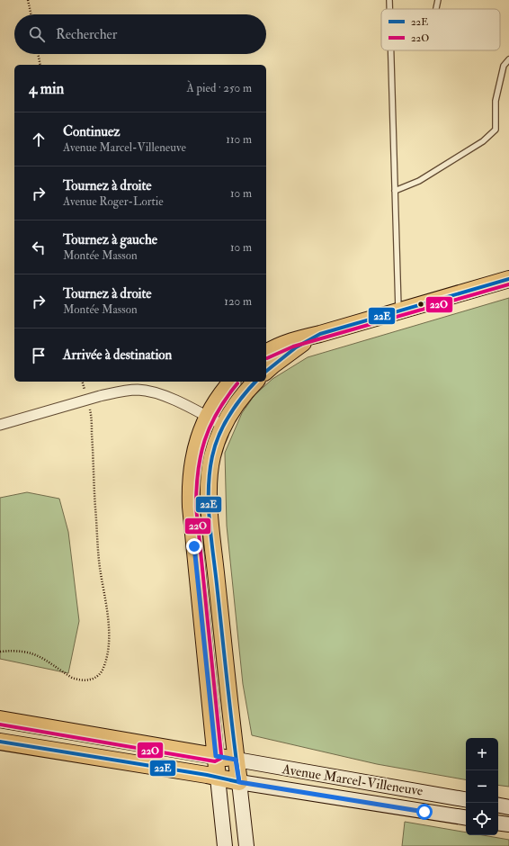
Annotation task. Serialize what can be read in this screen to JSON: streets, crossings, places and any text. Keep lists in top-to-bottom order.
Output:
{
  "streets": {
    "street": ["Avenue Marcel-Villeneuve"]
  },
  "lines": ["transit line 22E", "transit line 22O"],
  "legend": ["22E", "22O"],
  "page": {
    "search": "Rechercher",
    "heading": ["4 min", "À pied · 250 m"],
    "list": [
      ["Continuez", "Avenue Marcel-Villeneuve", "110 m"],
      ["Tournez à droite", "Avenue Roger-Lortie", "10 m"],
      ["Tournez à gauche", "Montée Masson", "10 m"],
      ["Tournez à droite", "Montée Masson", "120 m"],
      "Arrivée à destination"
    ],
    "map_buttons": ["+", "−"]
  }
}
